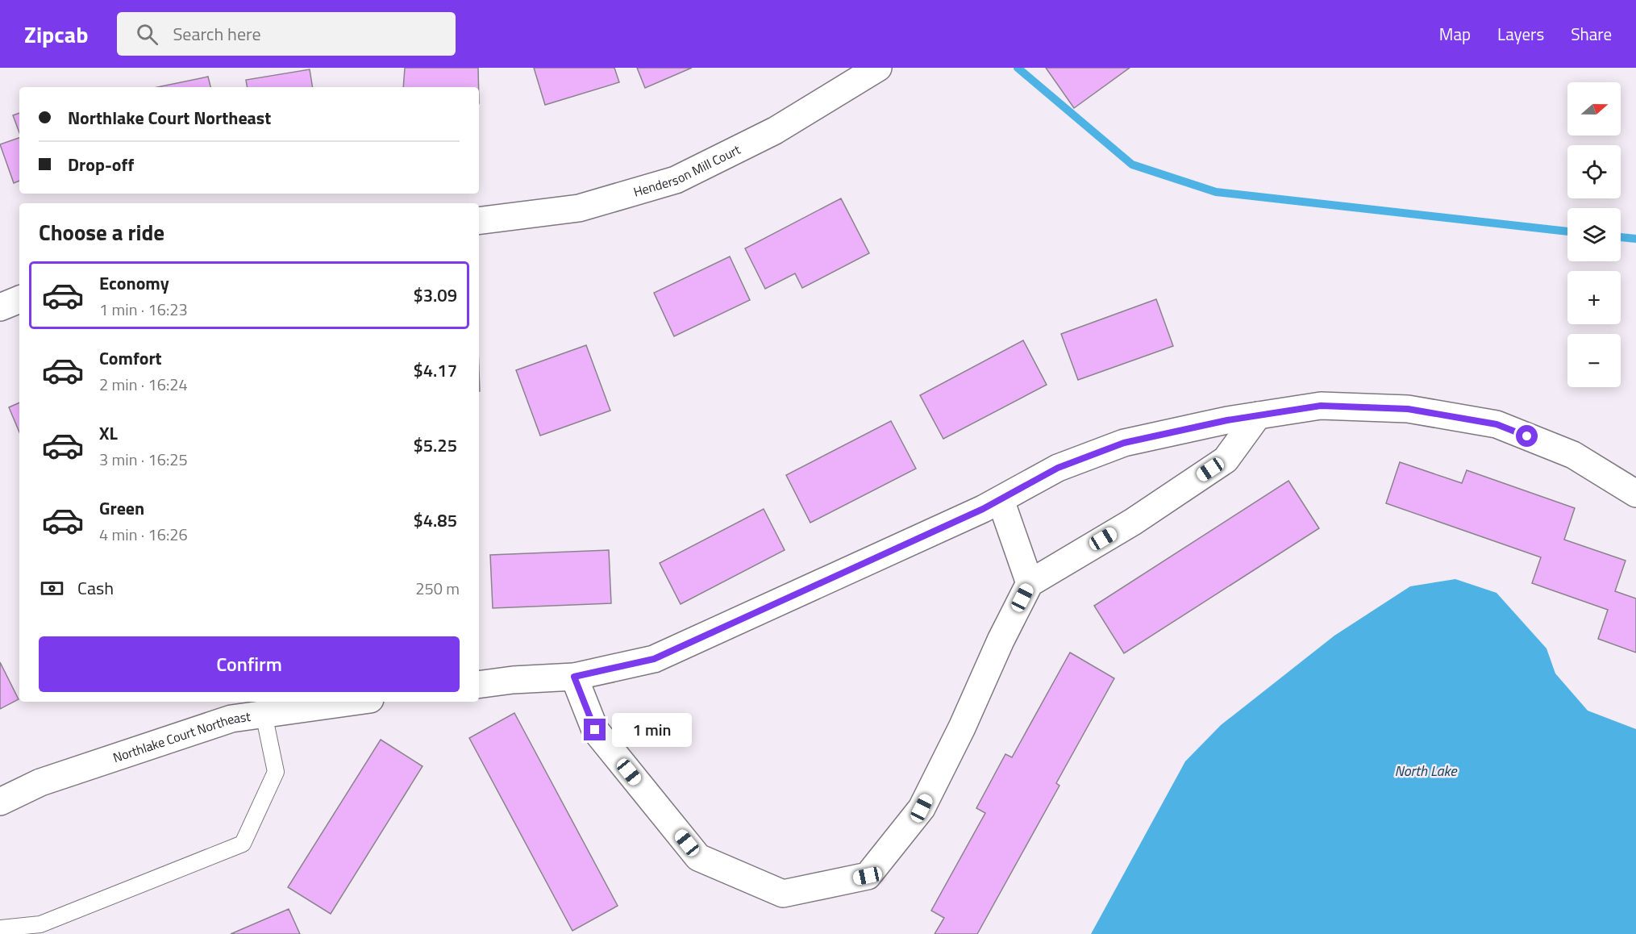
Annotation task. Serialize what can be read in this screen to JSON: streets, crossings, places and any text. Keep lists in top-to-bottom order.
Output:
{
  "streets": {
    "street": ["Henderson Mill Court", "Northlake Court Northeast"]
  },
  "water": ["North Lake"],
  "north": "right",
  "page": {
    "header": "Zipcab",
    "search": "Search here",
    "nav": ["Map", "Layers", "Share"],
    "map_buttons": ["+", "−"],
    "banner": ["Northlake Court Northeast", "Drop-off"],
    "heading": "Choose a ride",
    "list": [
      {
        "name": "Economy",
        "note": "1 min · 16:23",
        "value": "$3.09"
      },
      {
        "name": "Comfort",
        "note": "2 min · 16:24",
        "value": "$4.17"
      },
      {
        "name": "XL",
        "note": "3 min · 16:25",
        "value": "$5.25"
      },
      {
        "name": "Green",
        "note": "4 min · 16:26",
        "value": "$4.85"
      }
    ],
    "pay": ["Cash", "250 m"],
    "buttons": "Confirm",
    "bubble": "1 min"
  }
}
